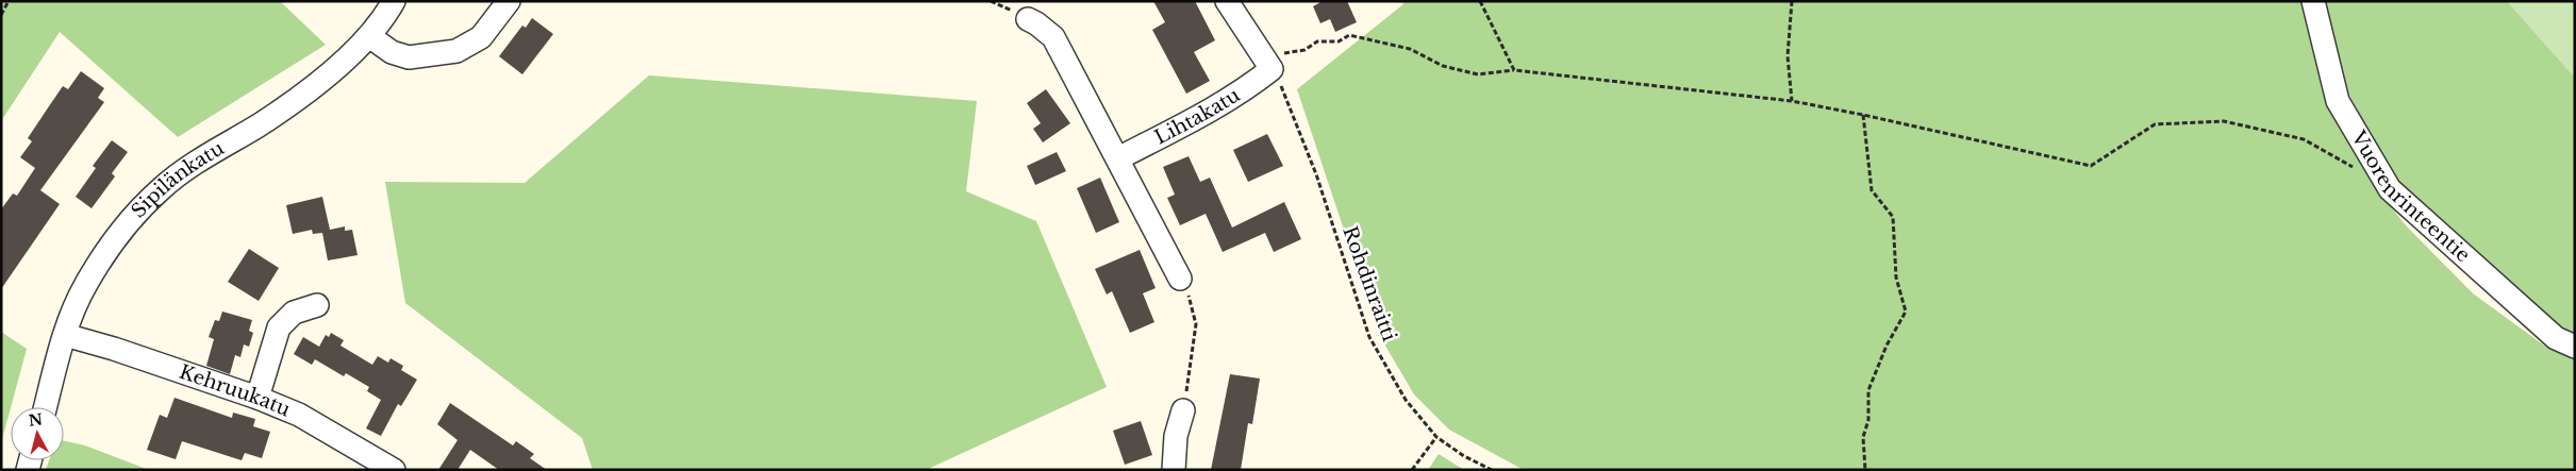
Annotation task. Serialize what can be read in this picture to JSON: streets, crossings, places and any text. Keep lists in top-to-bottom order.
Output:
{
  "streets": {
    "street": [
      "Lihtakatu",
      "Sipilänkatu",
      "Vuorenrinteentie",
      "Kehruukatu"
    ],
    "path": ["Rohdinraitti"]
  },
  "crossings": [
    ["Lihtakatu", "Rohdinraitti"],
    ["Sipilänkatu", "Kehruukatu"]
  ],
  "north": "top"
}
